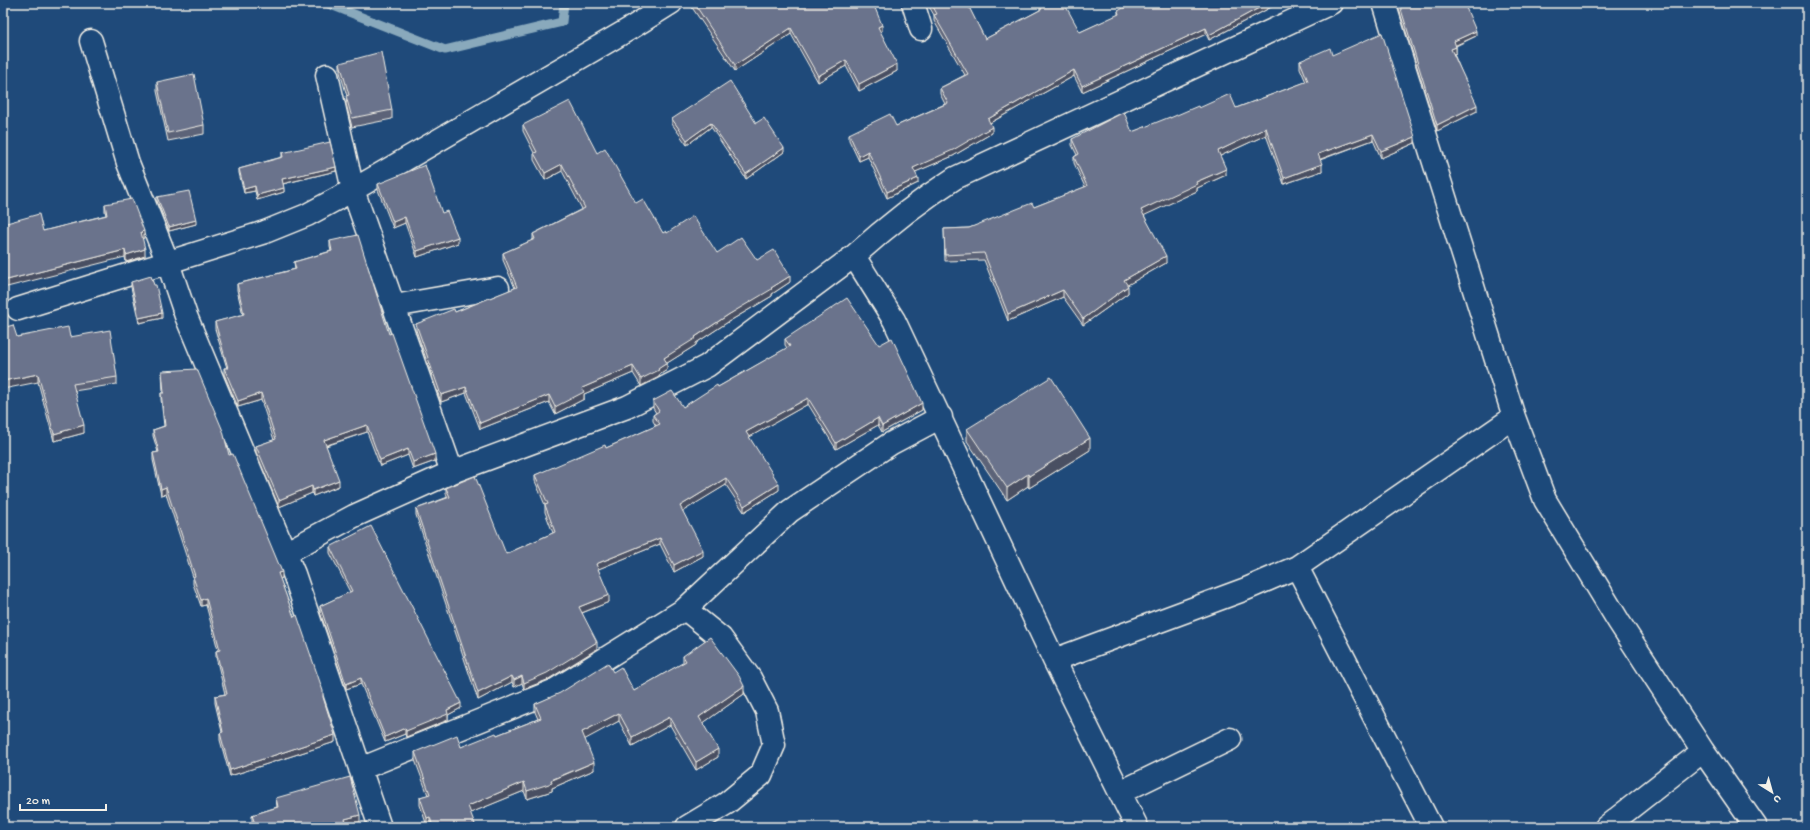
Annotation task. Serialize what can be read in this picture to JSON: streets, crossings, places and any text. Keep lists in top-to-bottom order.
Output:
{
  "scale_bar": "20 m",
  "north": "bottom right"
}
